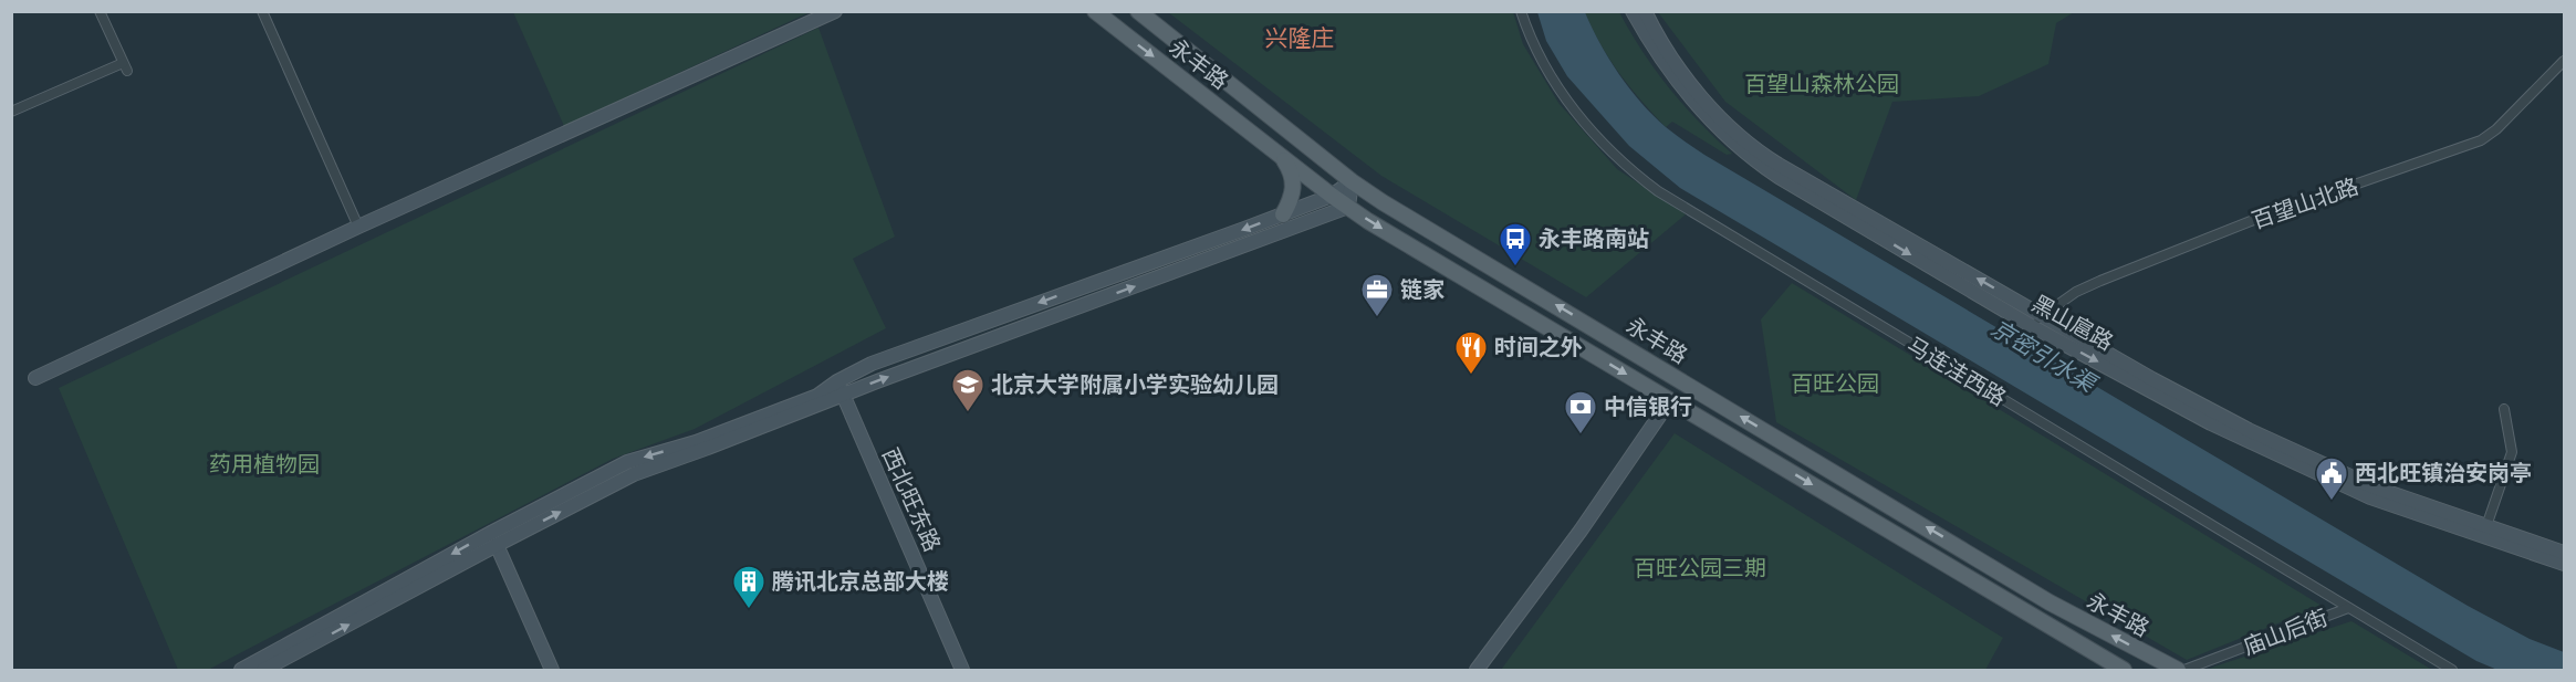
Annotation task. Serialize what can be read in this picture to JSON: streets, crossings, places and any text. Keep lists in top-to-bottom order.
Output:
{
  "streets": {
    "main road": ["永丰路"],
    "street": [
      "百望山北路",
      "黑山扈路",
      "马连洼西路",
      "西北旺东路",
      "庙山后街"
    ]
  },
  "crossings": [
    ["百望山北路", "黑山扈路"],
    ["马连洼西路", "庙山后街"]
  ],
  "districts": ["兴隆庄"],
  "water": ["京密引水渠"],
  "parks": [
    "百望山森林公园",
    "百旺公园",
    "药用植物园",
    "百旺公园三期"
  ],
  "places": {
    "bus stop": ["永丰路南站"],
    "office": ["链家"],
    "restaurant": ["时间之外"],
    "school or university": ["北京大学附属小学实验幼儿园"],
    "bank": ["中信银行"],
    "public building": ["西北旺镇治安岗亭"],
    "building": ["腾讯北京总部大楼"]
  }
}
